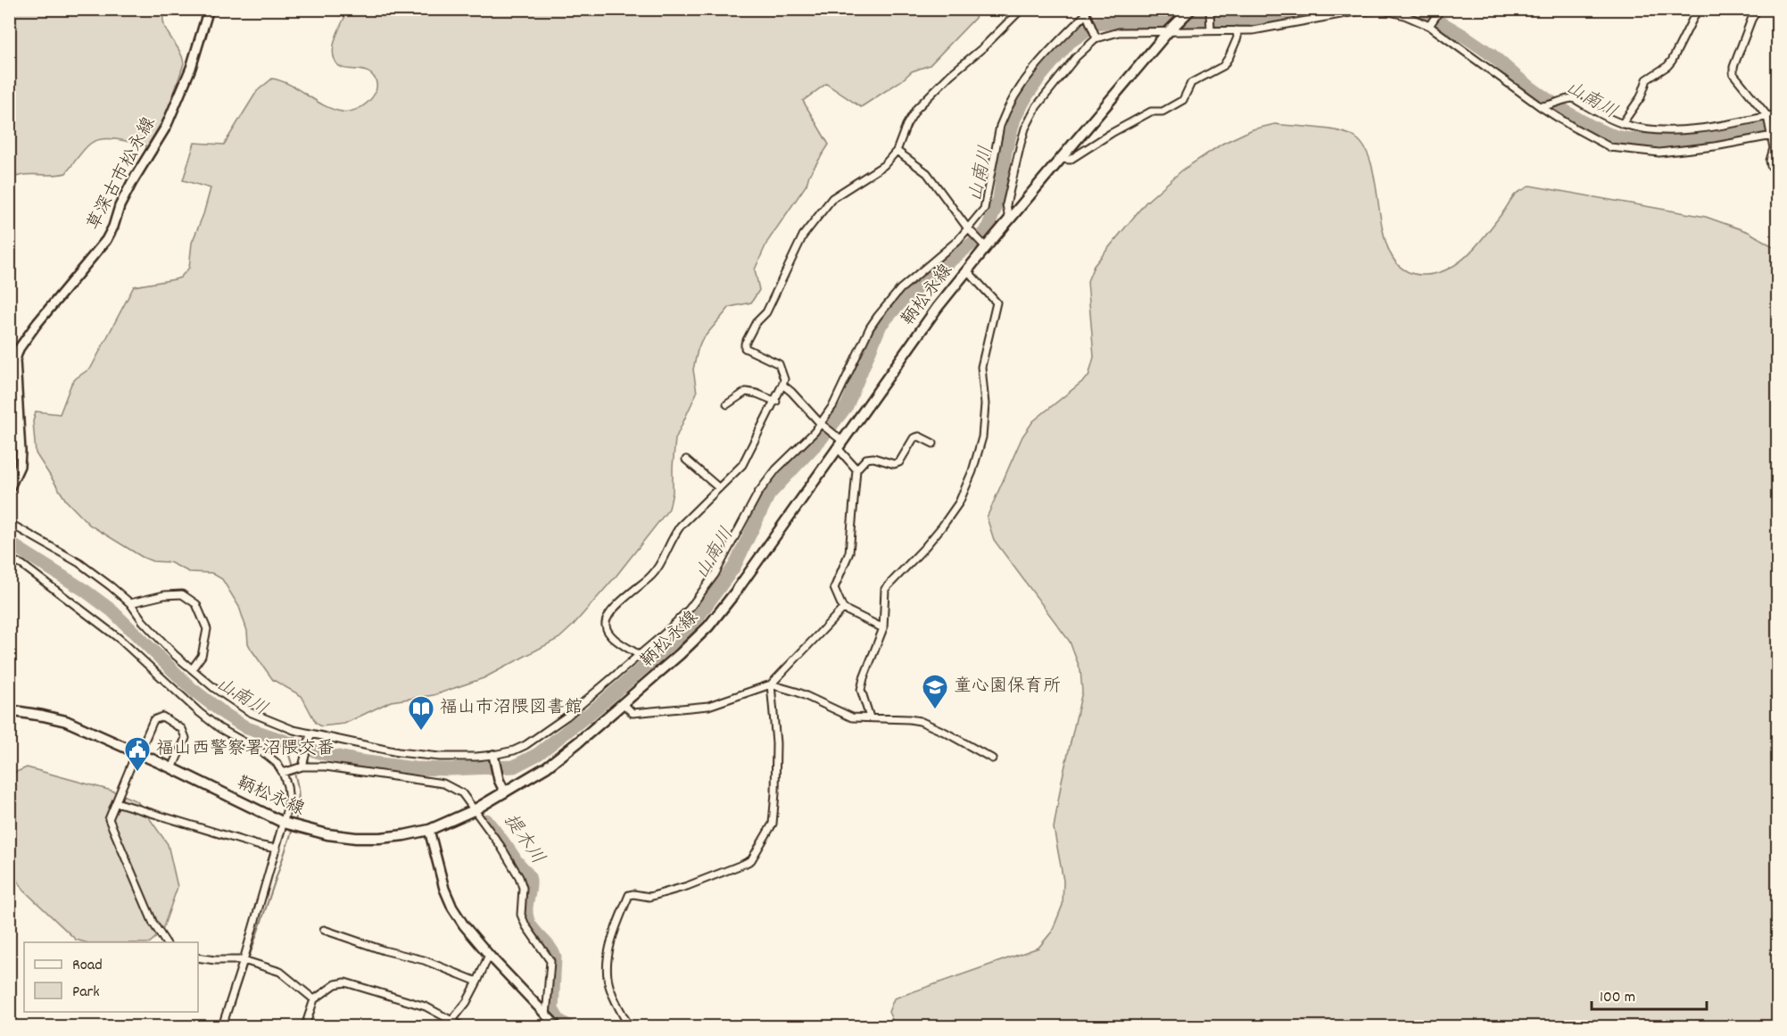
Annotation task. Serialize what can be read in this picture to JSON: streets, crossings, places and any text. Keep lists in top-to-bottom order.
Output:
{
  "streets": {
    "main road": ["草深古市松永線", "鞆松永線"]
  },
  "water": ["山南川", "提木川"],
  "places": {
    "school or university": ["童心園保育所"],
    "library": ["福山市沼隈図書館"],
    "public building": ["福山西警察署沼隈交番"]
  },
  "legend": ["Road", "Park"],
  "scale_bar": "100 m"
}
